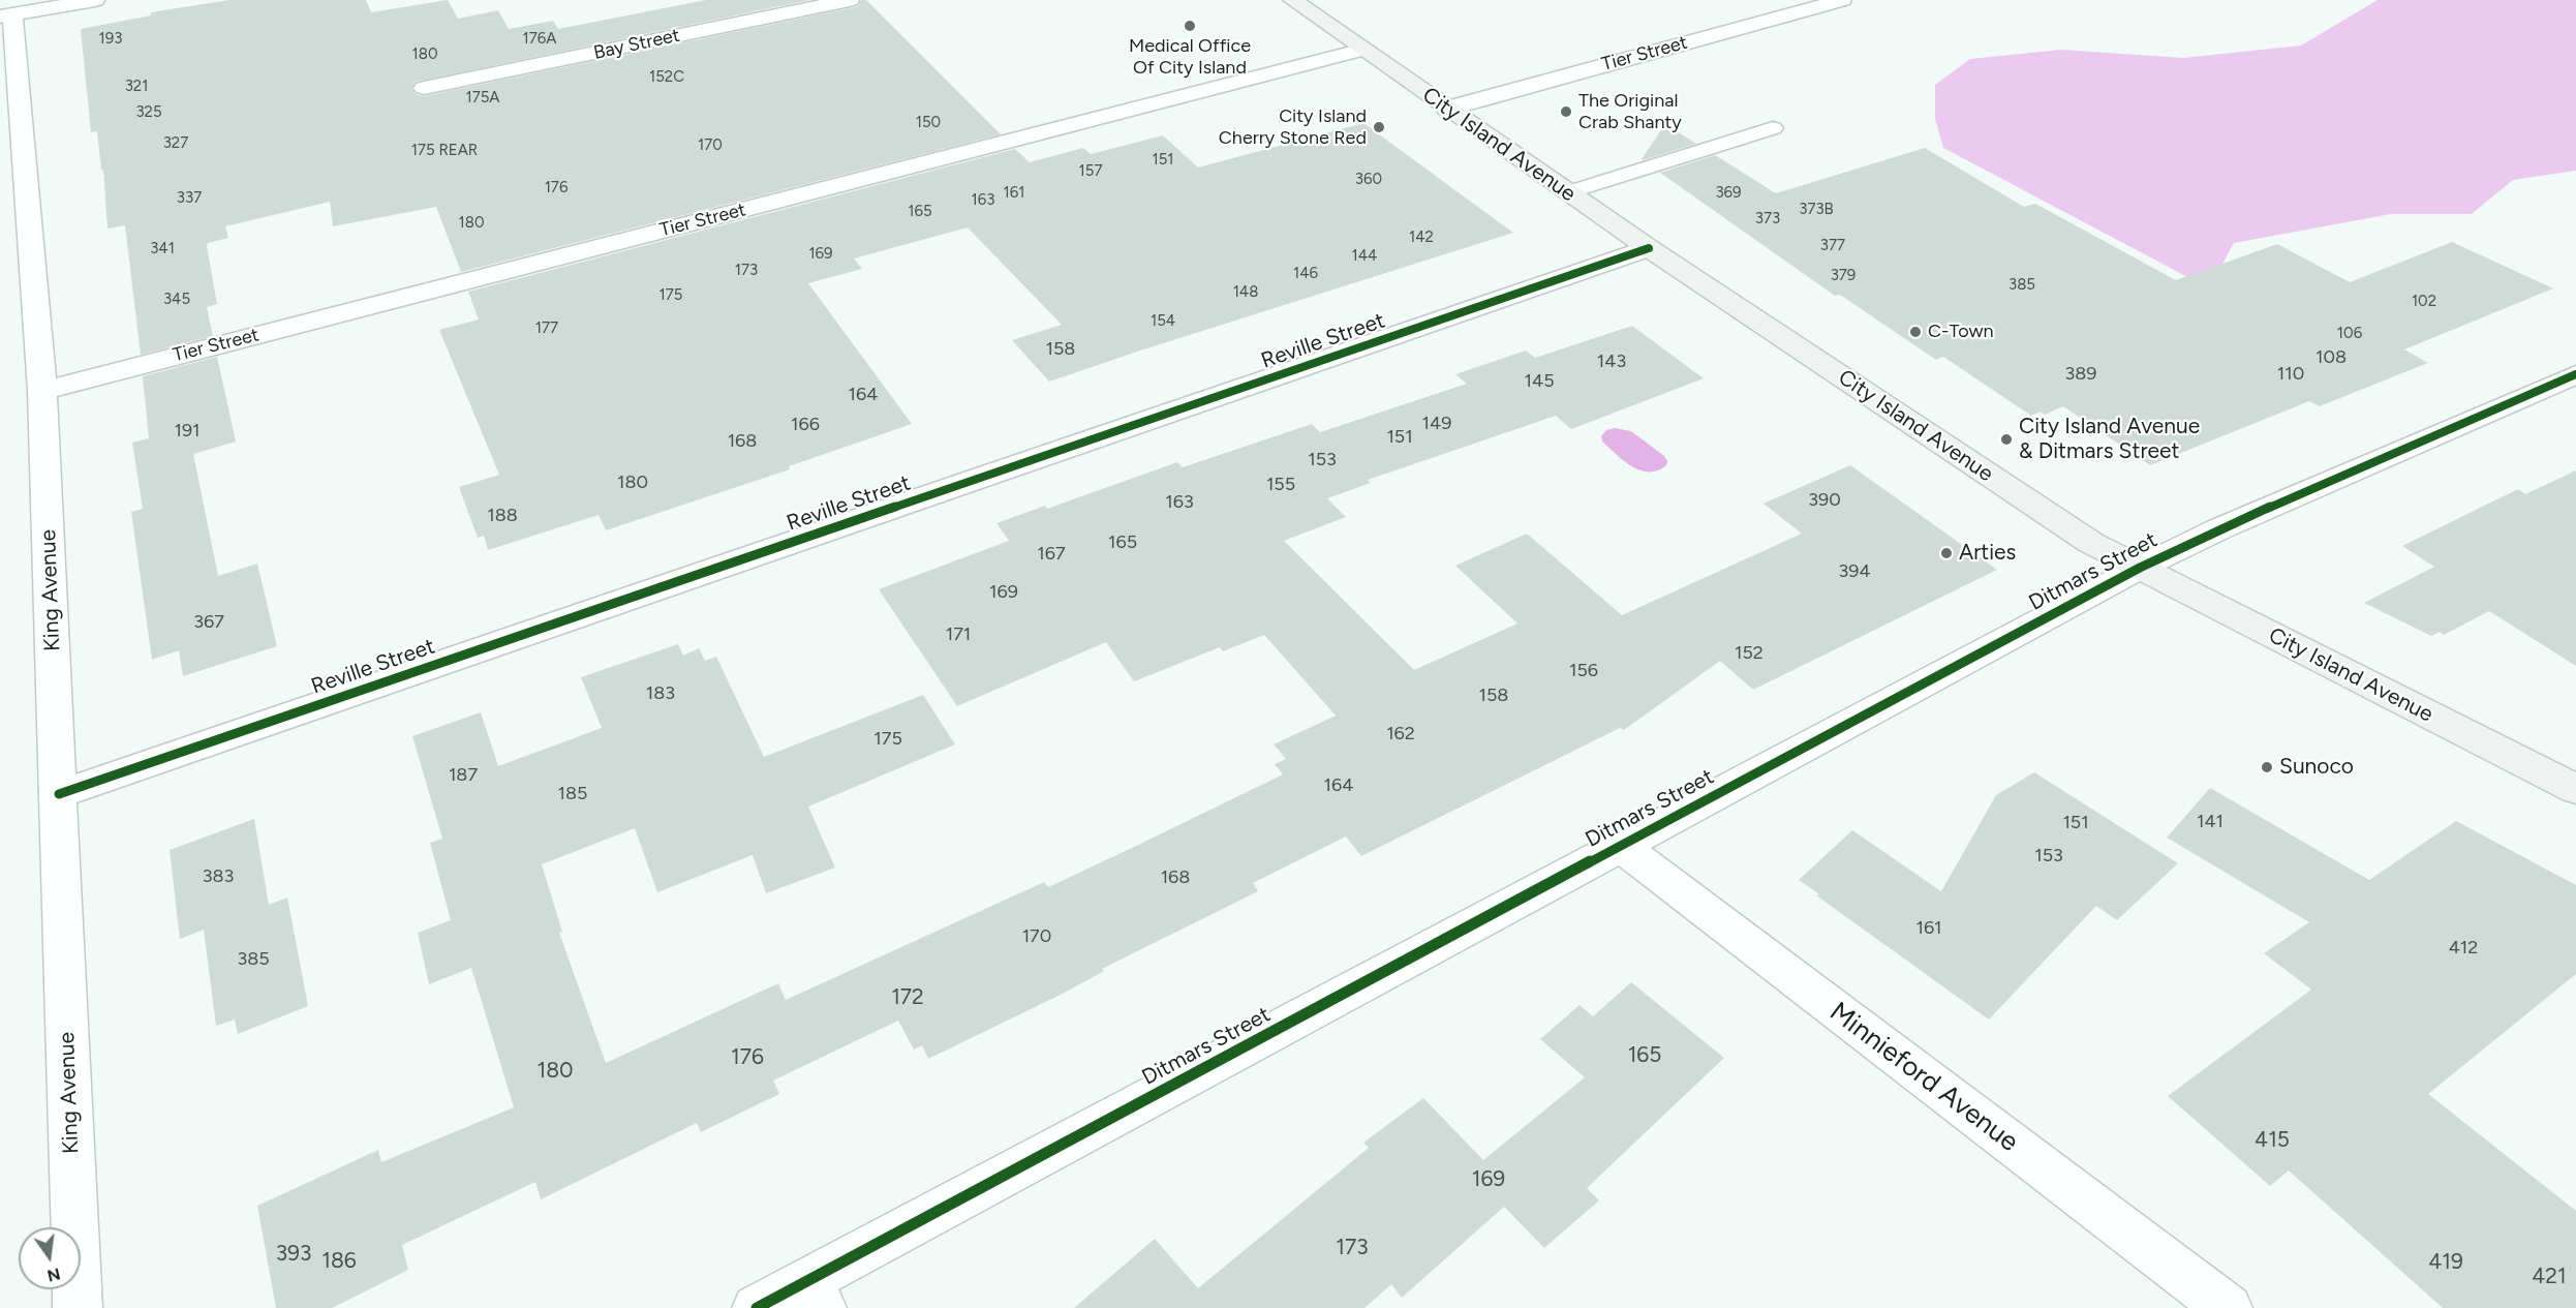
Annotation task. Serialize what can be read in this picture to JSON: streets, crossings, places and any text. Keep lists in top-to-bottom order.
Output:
{
  "streets": {
    "main road": ["City Island Avenue"],
    "street": [
      "Bay Street",
      "Tier Street",
      "Reville Street",
      "Ditmars Street",
      "King Avenue",
      "Minnieford Avenue"
    ]
  },
  "crossings": [
    ["Tier Street", "City Island Avenue"],
    ["Tier Street", "King Avenue"],
    ["City Island Avenue", "Reville Street"],
    ["City Island Avenue", "Ditmars Street"],
    ["Reville Street", "King Avenue"],
    ["Ditmars Street", "Minnieford Avenue"]
  ],
  "places": [
    "Medical Office Of City Island",
    "The Original Crab Shanty",
    "City Island Cherry Stone Red",
    "C-Town",
    "City Island Avenue & Ditmars Street",
    "Arties",
    "Sunoco"
  ],
  "house_numbers": [
    "193",
    "176A",
    "180",
    "152C",
    "321",
    "175A",
    "325",
    "150",
    "327",
    "170",
    "175 REAR",
    "151",
    "157",
    "360",
    "176",
    "161",
    "369",
    "337",
    "163",
    "373B",
    "165",
    "373",
    "180",
    "142",
    "377",
    "341",
    "169",
    "144",
    "173",
    "146",
    "379",
    "385",
    "148",
    "175",
    "345",
    "102",
    "154",
    "177",
    "106",
    "158",
    "108",
    "143",
    "389",
    "110",
    "145",
    "164",
    "149",
    "166",
    "191",
    "151",
    "168",
    "153",
    "180",
    "155",
    "390",
    "163",
    "188",
    "165",
    "167",
    "394",
    "169",
    "367",
    "171",
    "152",
    "156",
    "183",
    "158",
    "162",
    "175",
    "187",
    "164",
    "185",
    "141",
    "151",
    "153",
    "383",
    "168",
    "161",
    "170",
    "412",
    "385",
    "172",
    "165",
    "176",
    "180",
    "415",
    "169",
    "173",
    "393",
    "186",
    "419",
    "421"
  ],
  "north": "bottom"
}
